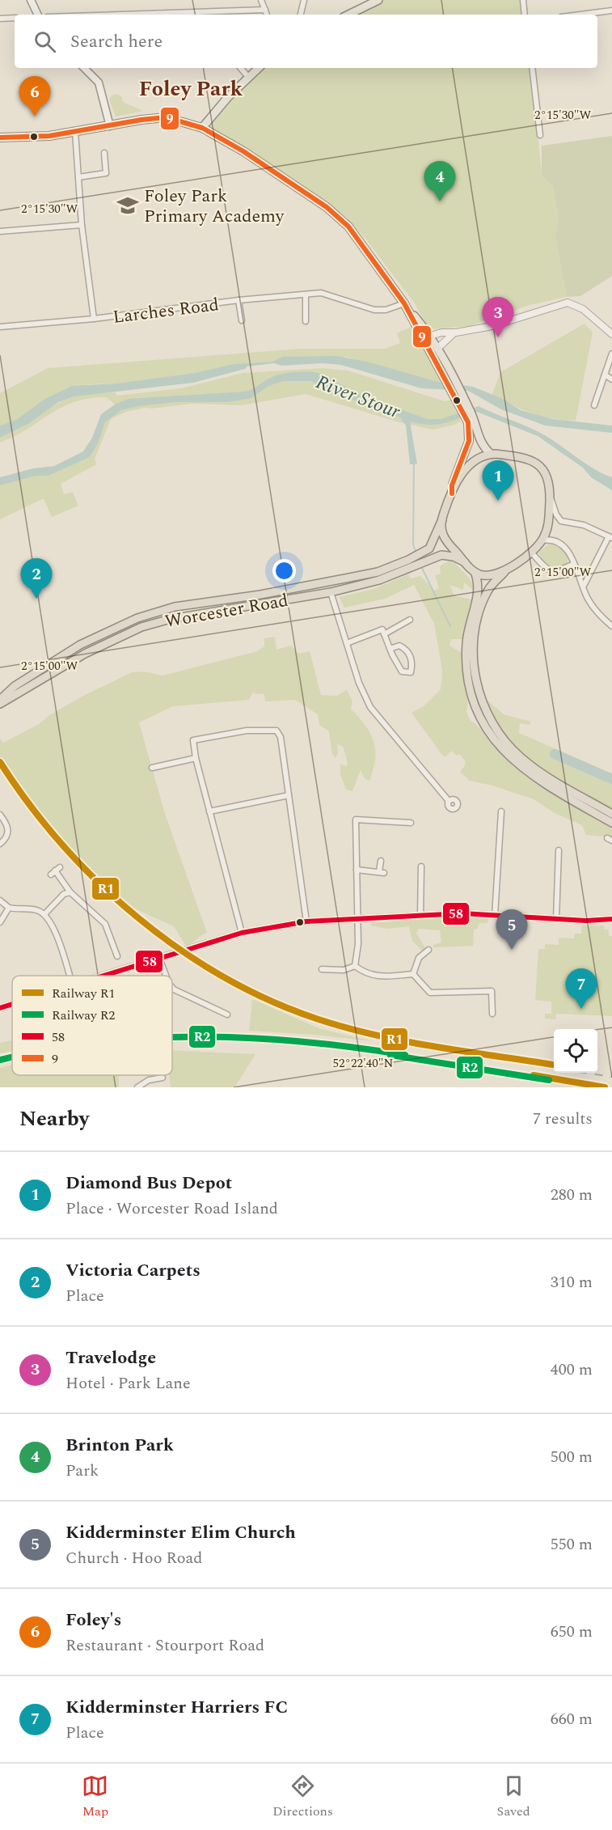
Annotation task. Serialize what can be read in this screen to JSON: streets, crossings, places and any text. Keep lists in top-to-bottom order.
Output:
{
  "streets": {
    "highway": ["Worcester Road"],
    "street": ["Larches Road"]
  },
  "districts": ["Foley Park"],
  "water": ["River Stour"],
  "places": {
    "school or university": ["Foley Park Primary Academy"]
  },
  "lines": [
    "transit line 9",
    "rail line R1",
    "transit line 58",
    "rail line R2"
  ],
  "legend": [
    "Railway R1",
    "Railway R2",
    "58",
    "9"
  ],
  "page": {
    "search": "Search here",
    "pins": [
      "6",
      "4",
      "3",
      "1",
      "2",
      "5",
      "7"
    ],
    "heading": ["Nearby", "7 results"],
    "list": [
      {
        "mark": "1",
        "name": "Diamond Bus Depot",
        "note": "Place · Worcester Road Island",
        "value": "280 m"
      },
      {
        "mark": "2",
        "name": "Victoria Carpets",
        "note": "Place",
        "value": "310 m"
      },
      {
        "mark": "3",
        "name": "Travelodge",
        "note": "Hotel · Park Lane",
        "value": "400 m"
      },
      {
        "mark": "4",
        "name": "Brinton Park",
        "note": "Park",
        "value": "500 m"
      },
      {
        "mark": "5",
        "name": "Kidderminster Elim Church",
        "note": "Church · Hoo Road",
        "value": "550 m"
      },
      {
        "mark": "6",
        "name": "Foley's",
        "note": "Restaurant · Stourport Road",
        "value": "650 m"
      },
      {
        "mark": "7",
        "name": "Kidderminster Harriers FC",
        "note": "Place",
        "value": "660 m"
      }
    ],
    "nav": ["Map", "Directions", "Saved"]
  },
  "coordinates": ["2°15'30\"W", "2°15'00\"W", "52°22'40\"N"]
}
